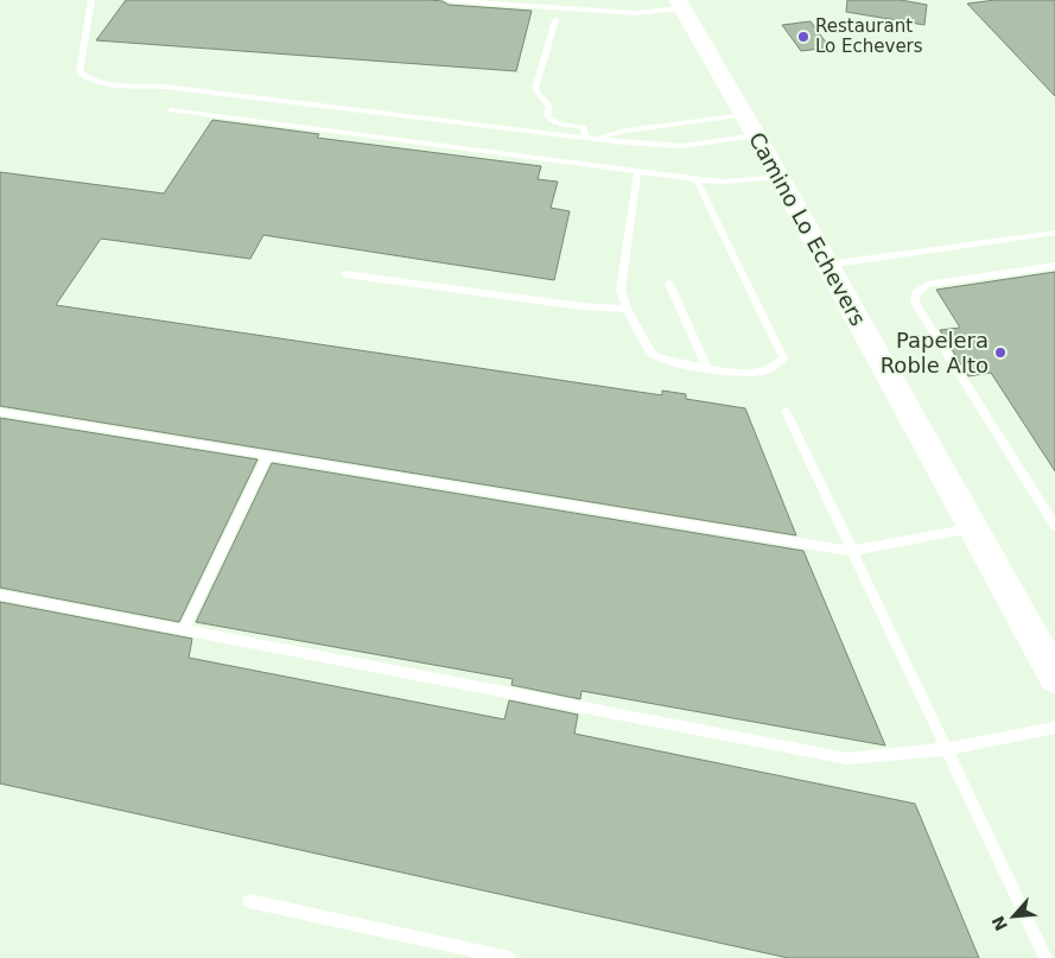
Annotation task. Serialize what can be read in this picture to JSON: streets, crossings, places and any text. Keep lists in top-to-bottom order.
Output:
{
  "streets": {
    "main road": ["Camino Lo Echevers"]
  },
  "places": ["Restaurant Lo Echevers", "Papelera Roble Alto"],
  "north": "bottom left"
}
